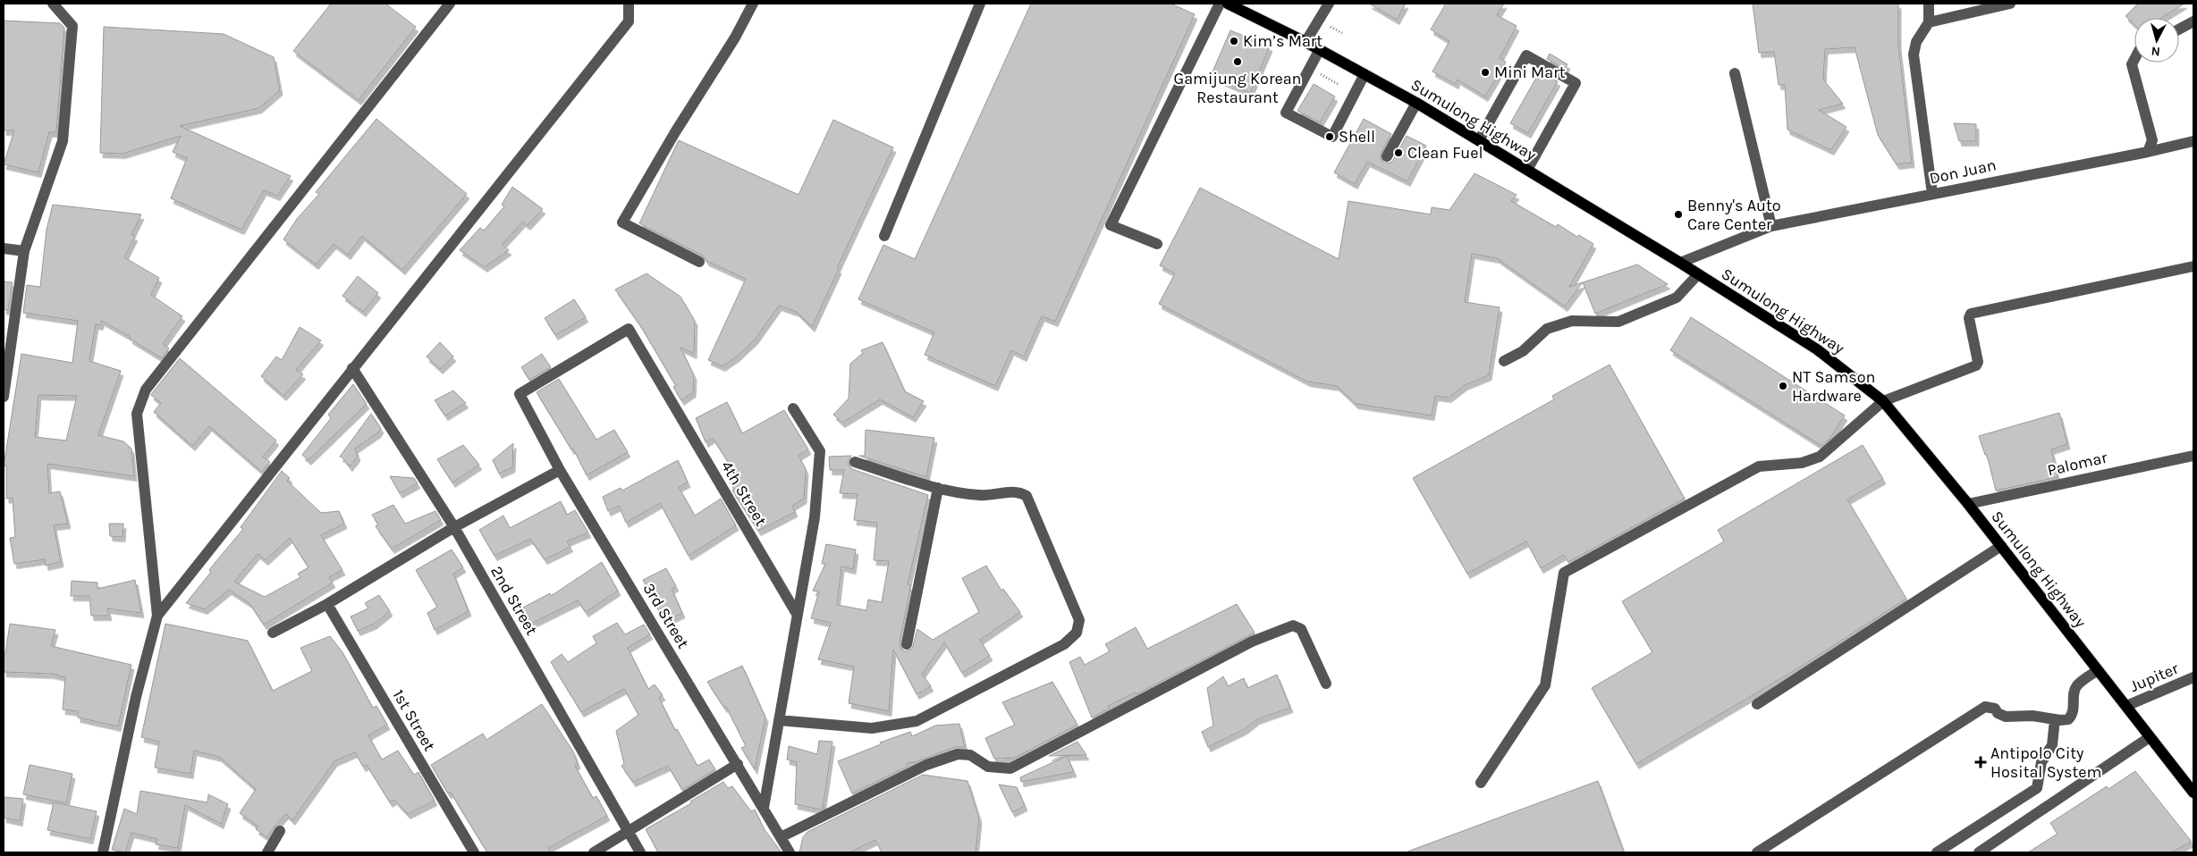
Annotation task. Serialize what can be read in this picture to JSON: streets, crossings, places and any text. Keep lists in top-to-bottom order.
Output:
{
  "streets": {
    "main road": ["Sumulong Highway"],
    "street": [
      "Don Juan",
      "Palomar",
      "4th Street",
      "2nd Street",
      "3rd Street",
      "Jupiter",
      "1st Street"
    ]
  },
  "crossings": [
    ["Sumulong Highway", "Don Juan"],
    ["Sumulong Highway", "Palomar"],
    ["Sumulong Highway", "Jupiter"],
    ["4th Street", "3rd Street"]
  ],
  "places": {
    "other": [
      "Kim’s Mart",
      "Gamijung Korean Restaurant",
      "Mini Mart",
      "Shell",
      "Clean Fuel",
      "Benny's Auto Care Center",
      "NT Samson Hardware"
    ],
    "health": ["Antipolo City Hosital System"]
  },
  "north": "bottom"
}
